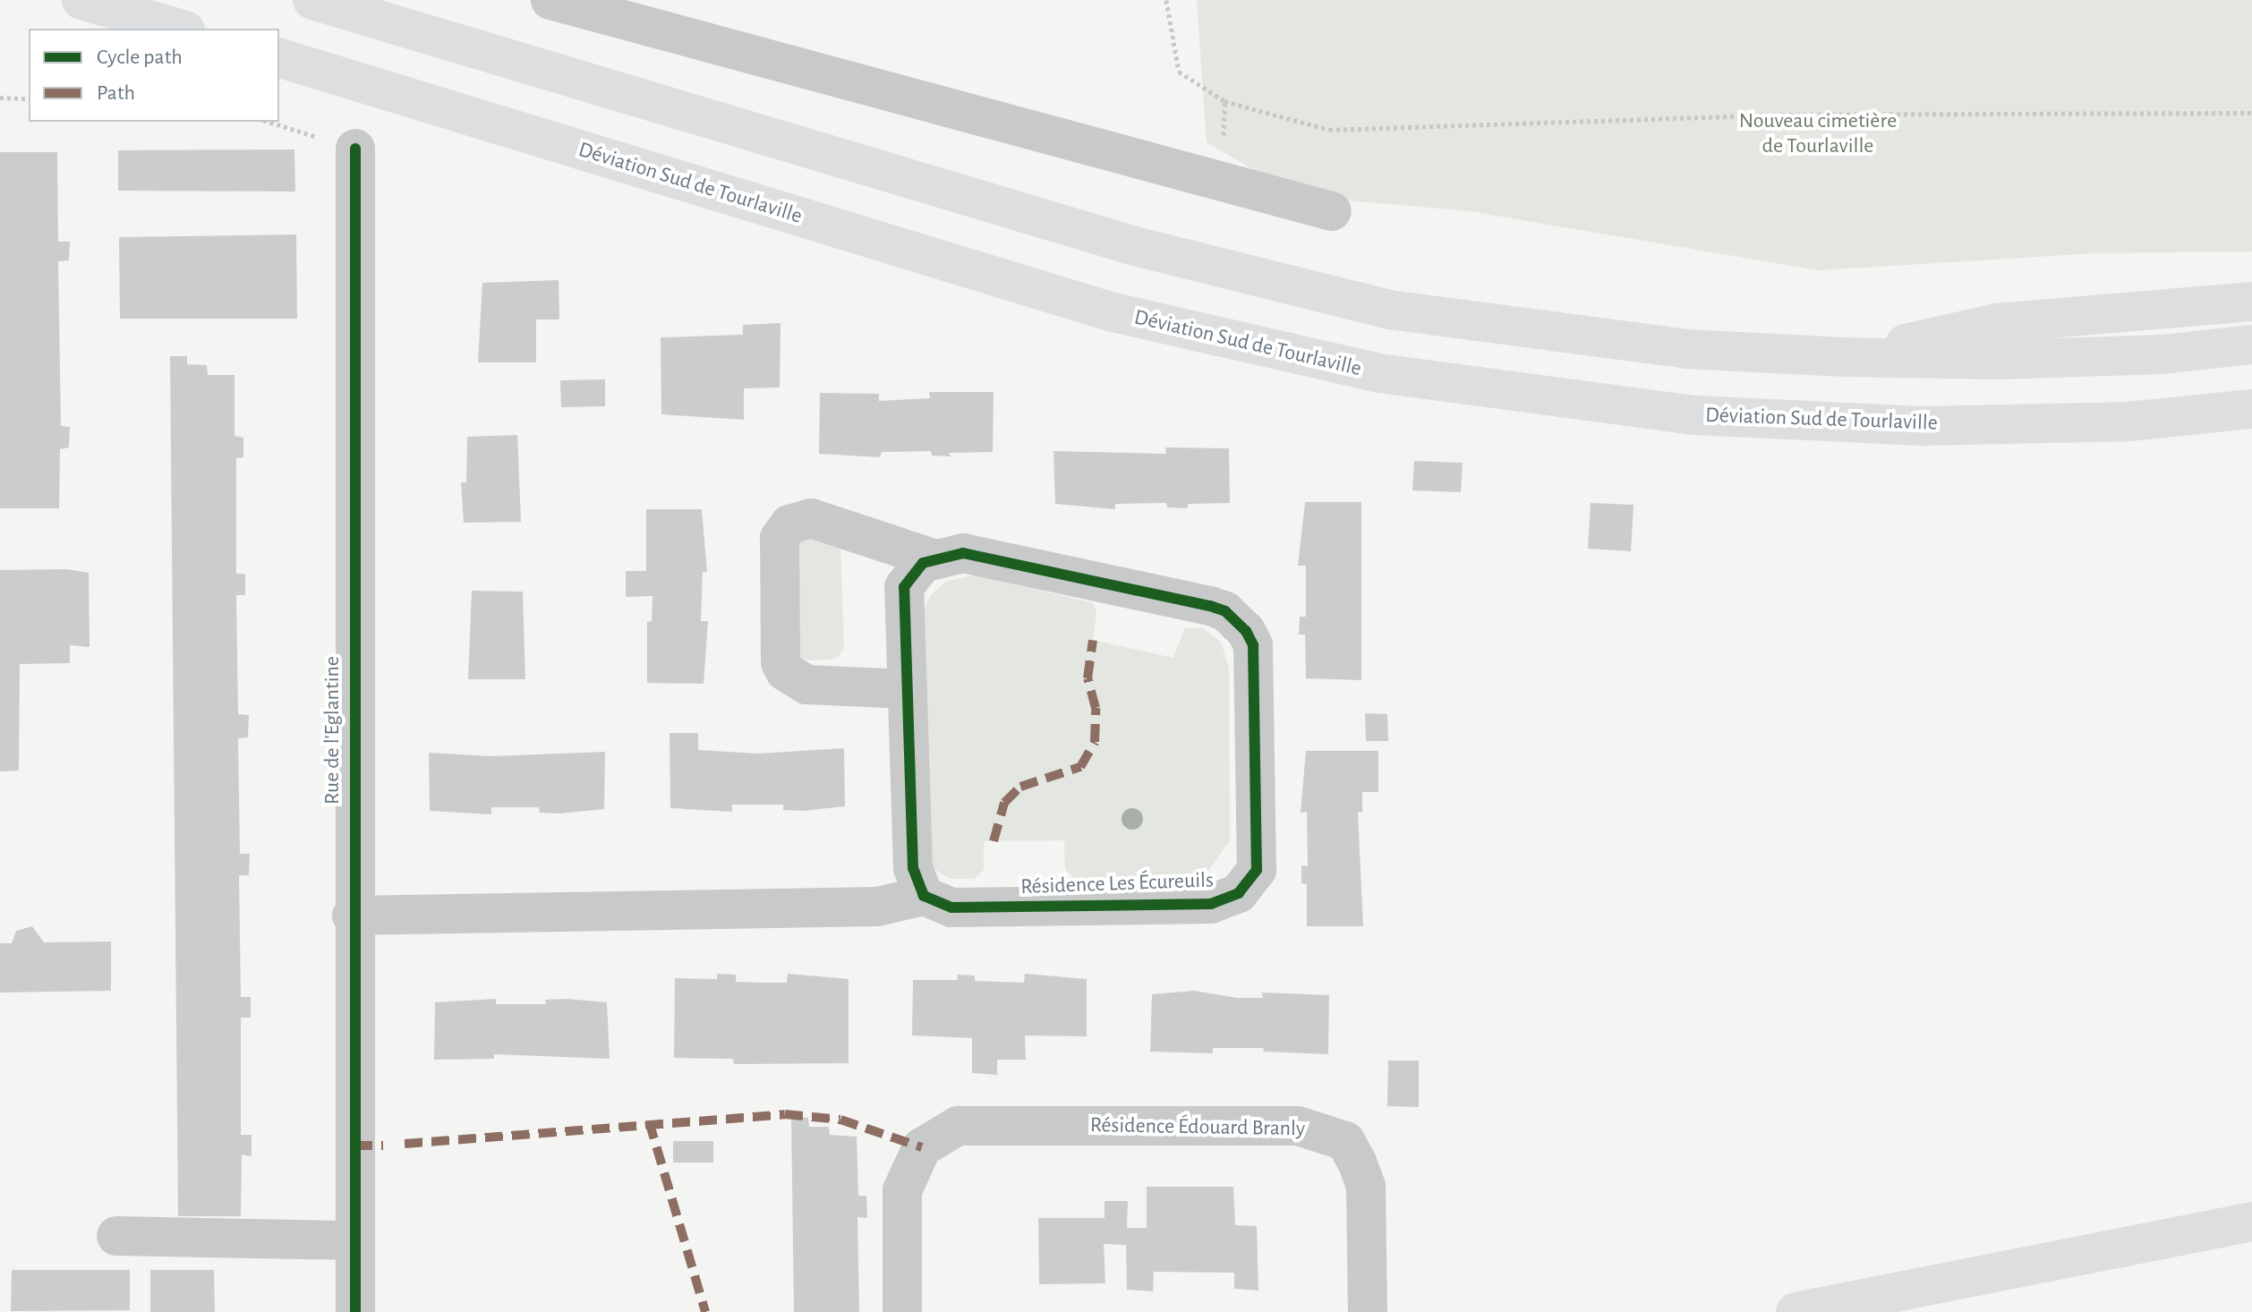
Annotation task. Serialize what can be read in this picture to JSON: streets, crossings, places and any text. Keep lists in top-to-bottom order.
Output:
{
  "streets": {
    "highway": ["Déviation Sud de Tourlaville"],
    "street": ["Rue de l'Eglantine", "Résidence Les Écureuils", "Résidence Édouard Branly"]
  },
  "parks": ["Nouveau cimetière de Tourlaville"],
  "legend": ["Cycle path", "Path"]
}
